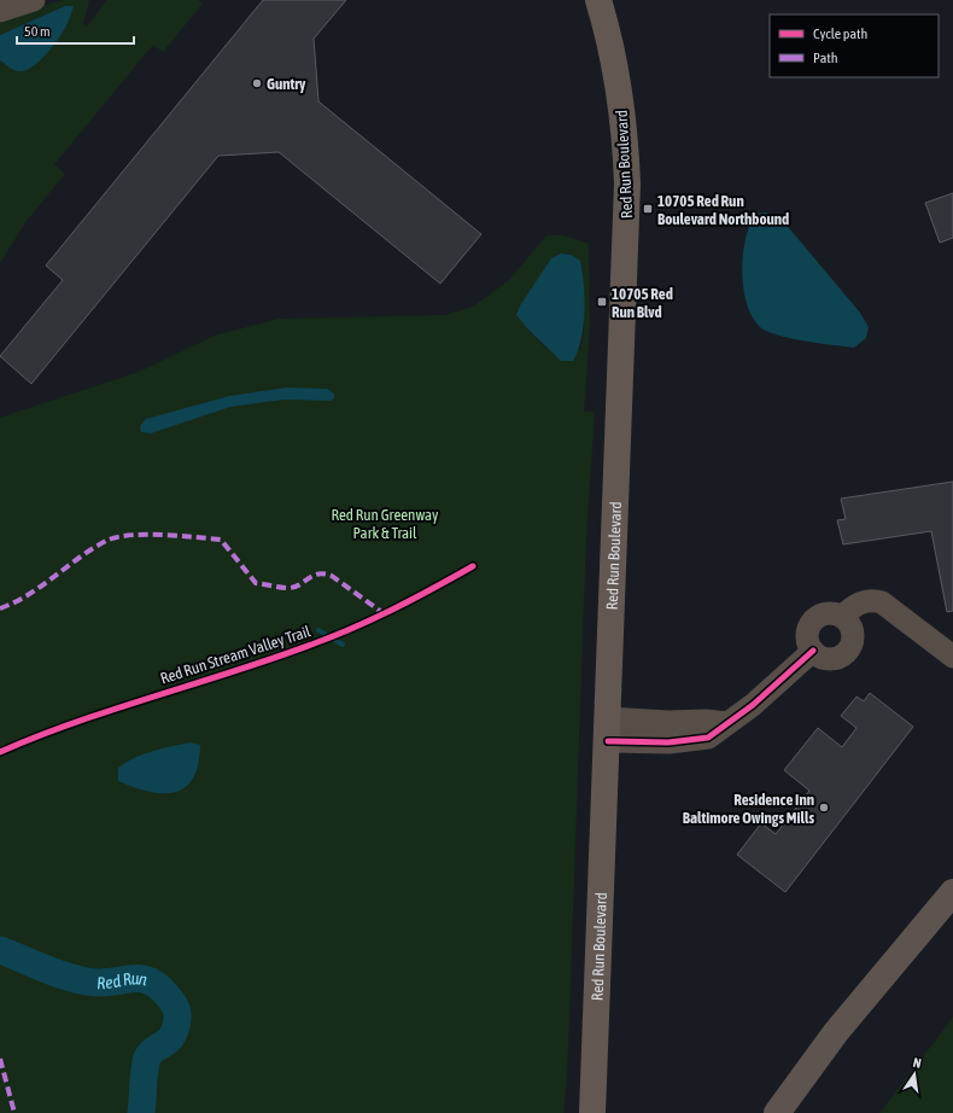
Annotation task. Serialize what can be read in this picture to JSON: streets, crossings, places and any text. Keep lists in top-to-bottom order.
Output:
{
  "streets": {
    "main road": ["Red Run Boulevard"],
    "cycle path": ["Red Run Stream Valley Trail"]
  },
  "water": ["Red Run"],
  "parks": ["Red Run Greenway Park & Trail"],
  "places": {
    "other": ["Guntry", "Residence Inn Baltimore Owings Mills"],
    "transit": ["10705 Red Run Boulevard Northbound", "10705 Red Run Blvd"]
  },
  "legend": ["Cycle path", "Path"],
  "scale_bar": "50 m",
  "north": "top"
}
